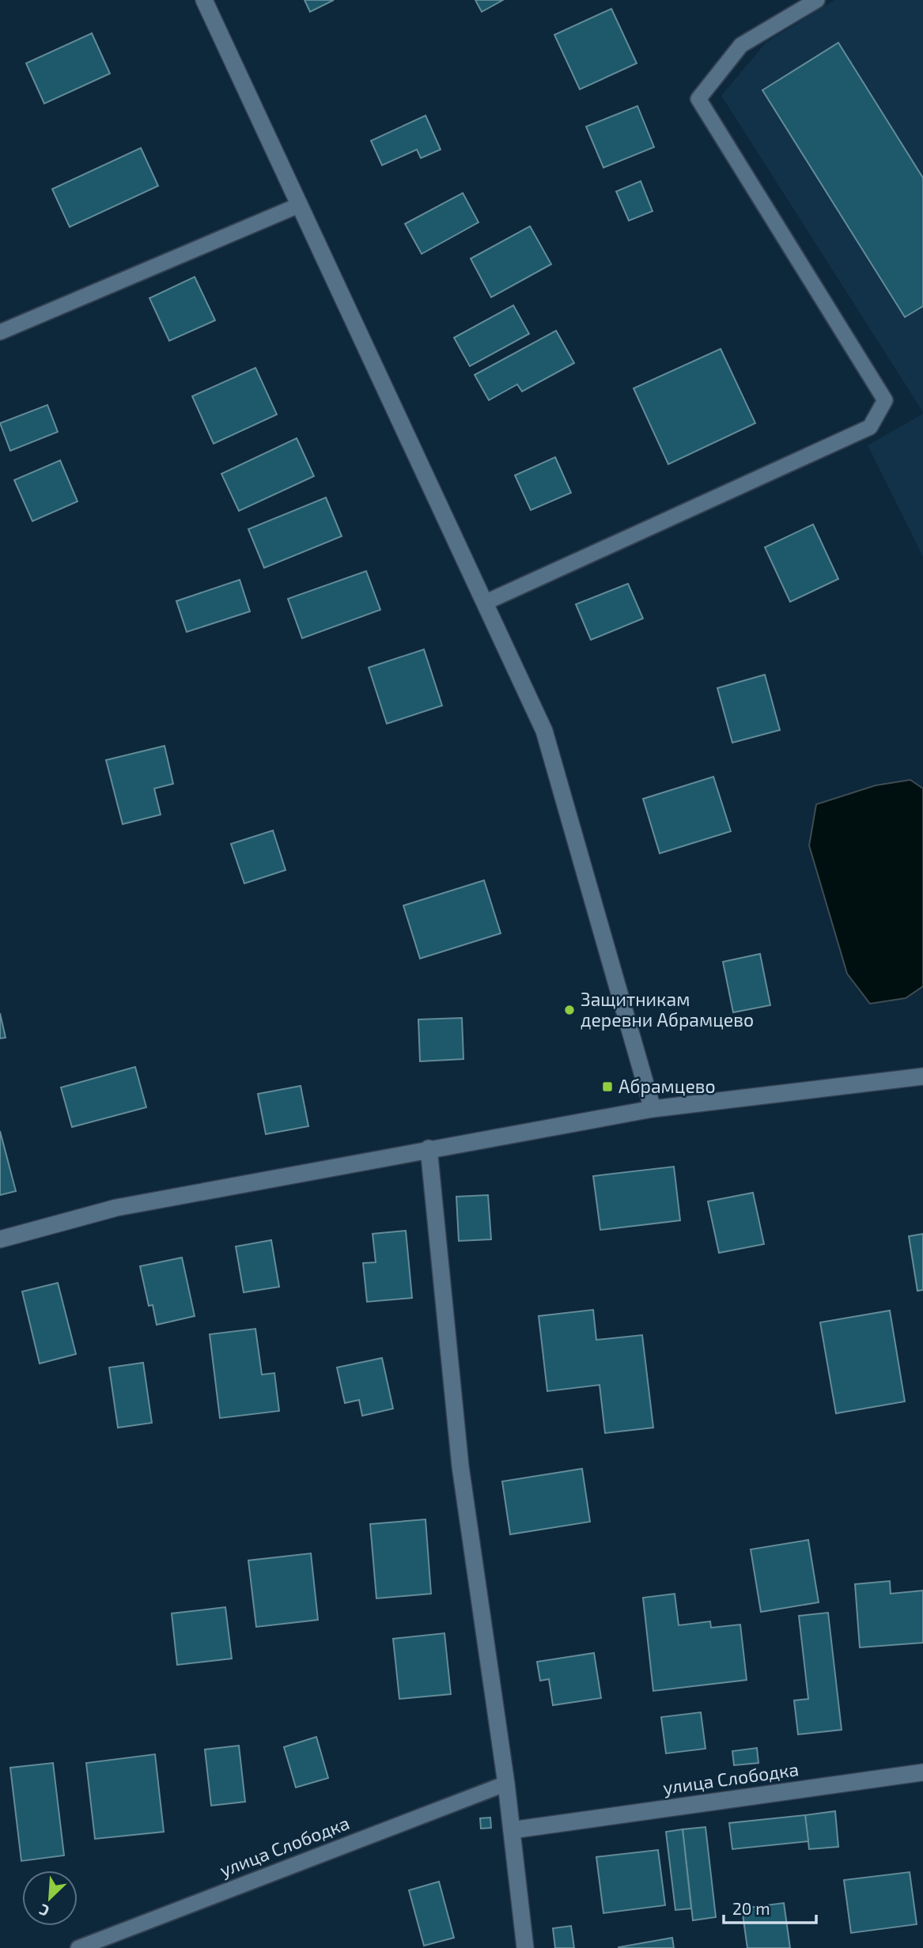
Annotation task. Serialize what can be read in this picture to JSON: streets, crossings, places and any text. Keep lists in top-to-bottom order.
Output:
{
  "streets": {
    "street": ["улица Слободка"]
  },
  "places": {
    "other": ["Защитникам деревни Абрамцево"],
    "transit": ["Абрамцево"]
  },
  "scale_bar": "20 m",
  "north": "bottom left"
}
